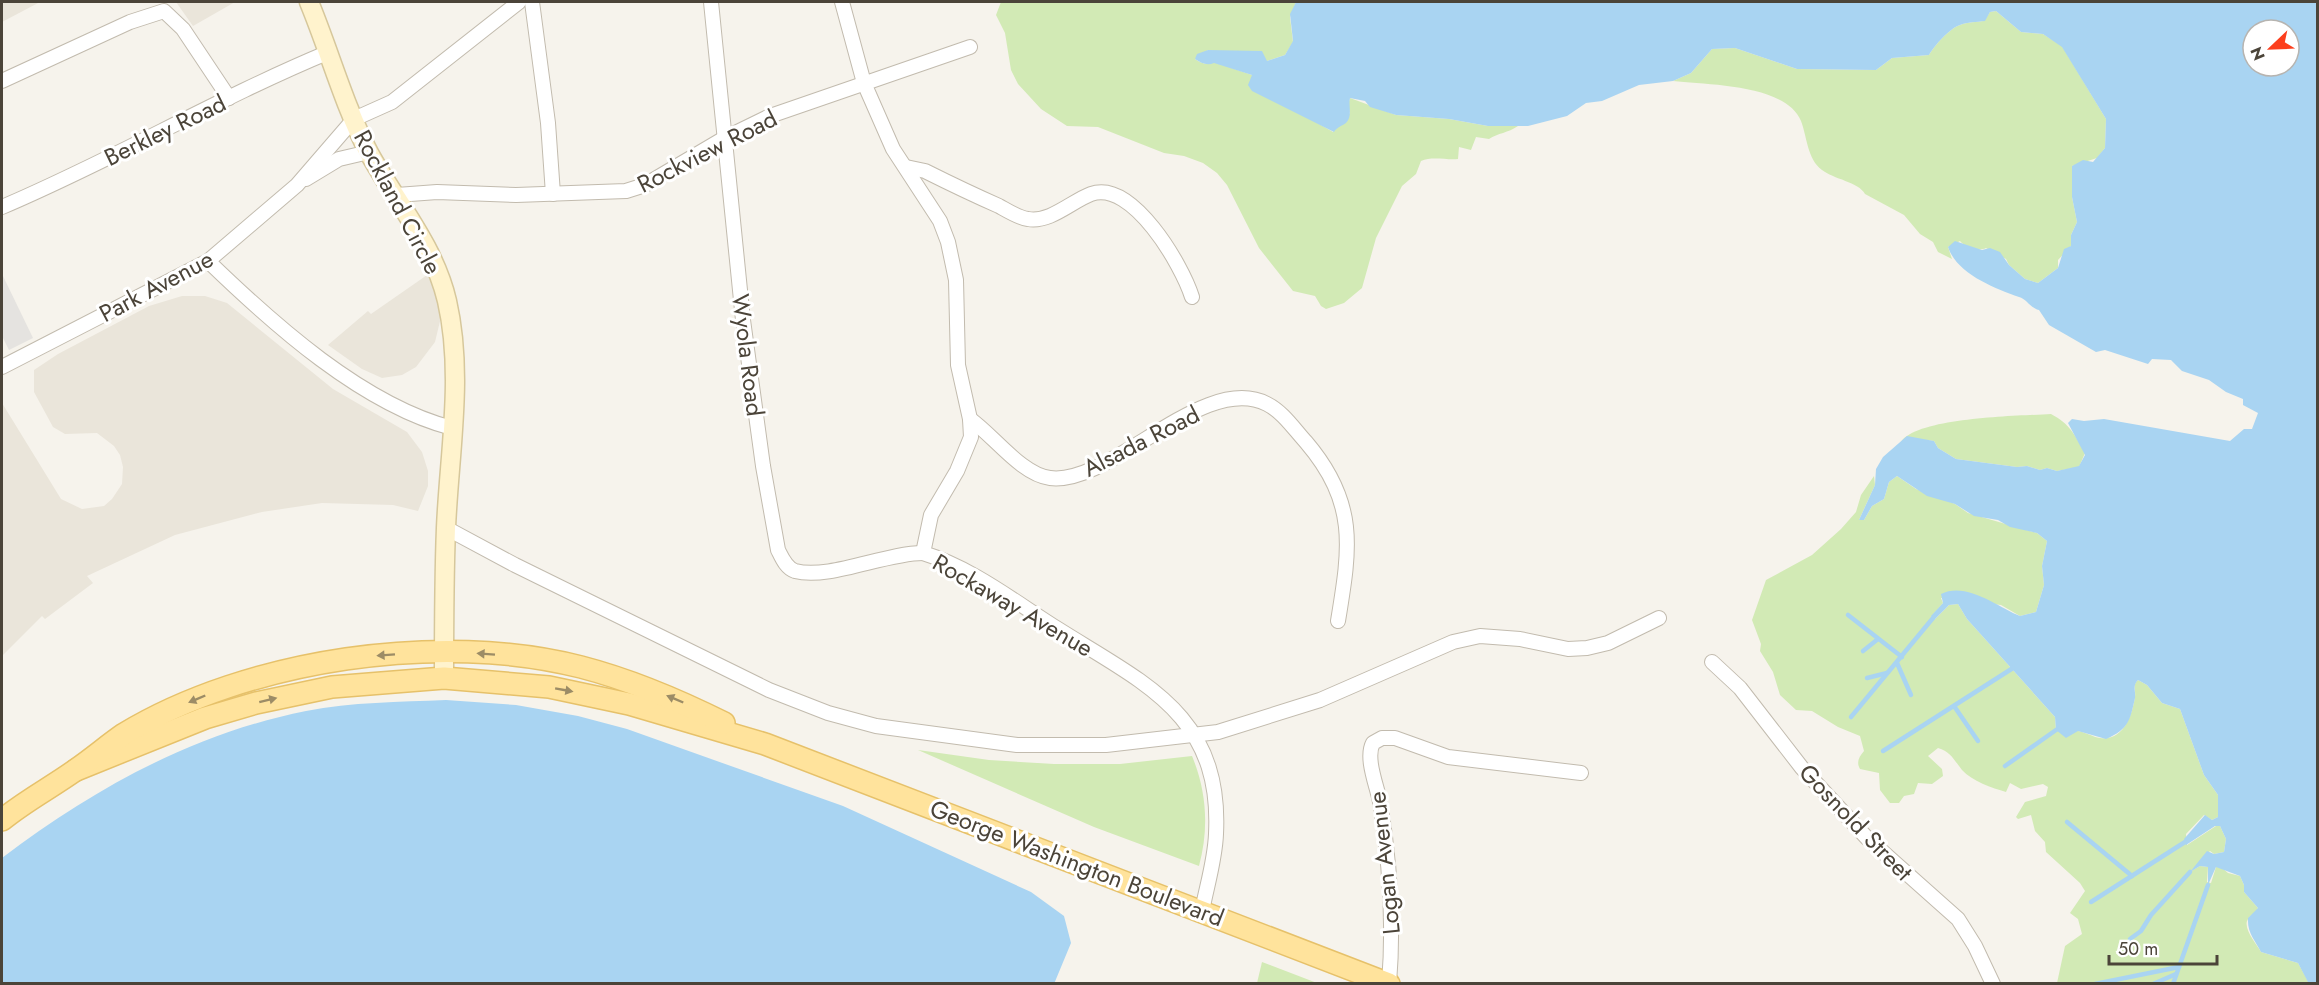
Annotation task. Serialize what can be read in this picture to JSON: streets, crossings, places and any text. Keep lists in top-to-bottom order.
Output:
{
  "streets": {
    "main road": ["George Washington Boulevard"],
    "street": [
      "Berkley Road",
      "Rockview Road",
      "Rockland Circle",
      "Park Avenue",
      "Wyola Road",
      "Alsada Road",
      "Rockaway Avenue",
      "Gosnold Street",
      "Logan Avenue"
    ]
  },
  "crossings": [
    ["Berkley Road", "Rockland Circle"],
    ["Rockview Road", "Rockland Circle"],
    ["Rockview Road", "Wyola Road"],
    ["Rockview Road", "Rockaway Avenue"],
    ["Rockland Circle", "Park Avenue"],
    ["Rockland Circle", "George Washington Boulevard"],
    ["Wyola Road", "Rockaway Avenue"],
    ["Alsada Road", "Rockaway Avenue"],
    ["Rockaway Avenue", "George Washington Boulevard"],
    ["George Washington Boulevard", "Logan Avenue"]
  ],
  "scale_bar": "50 m",
  "north": "bottom left"
}
